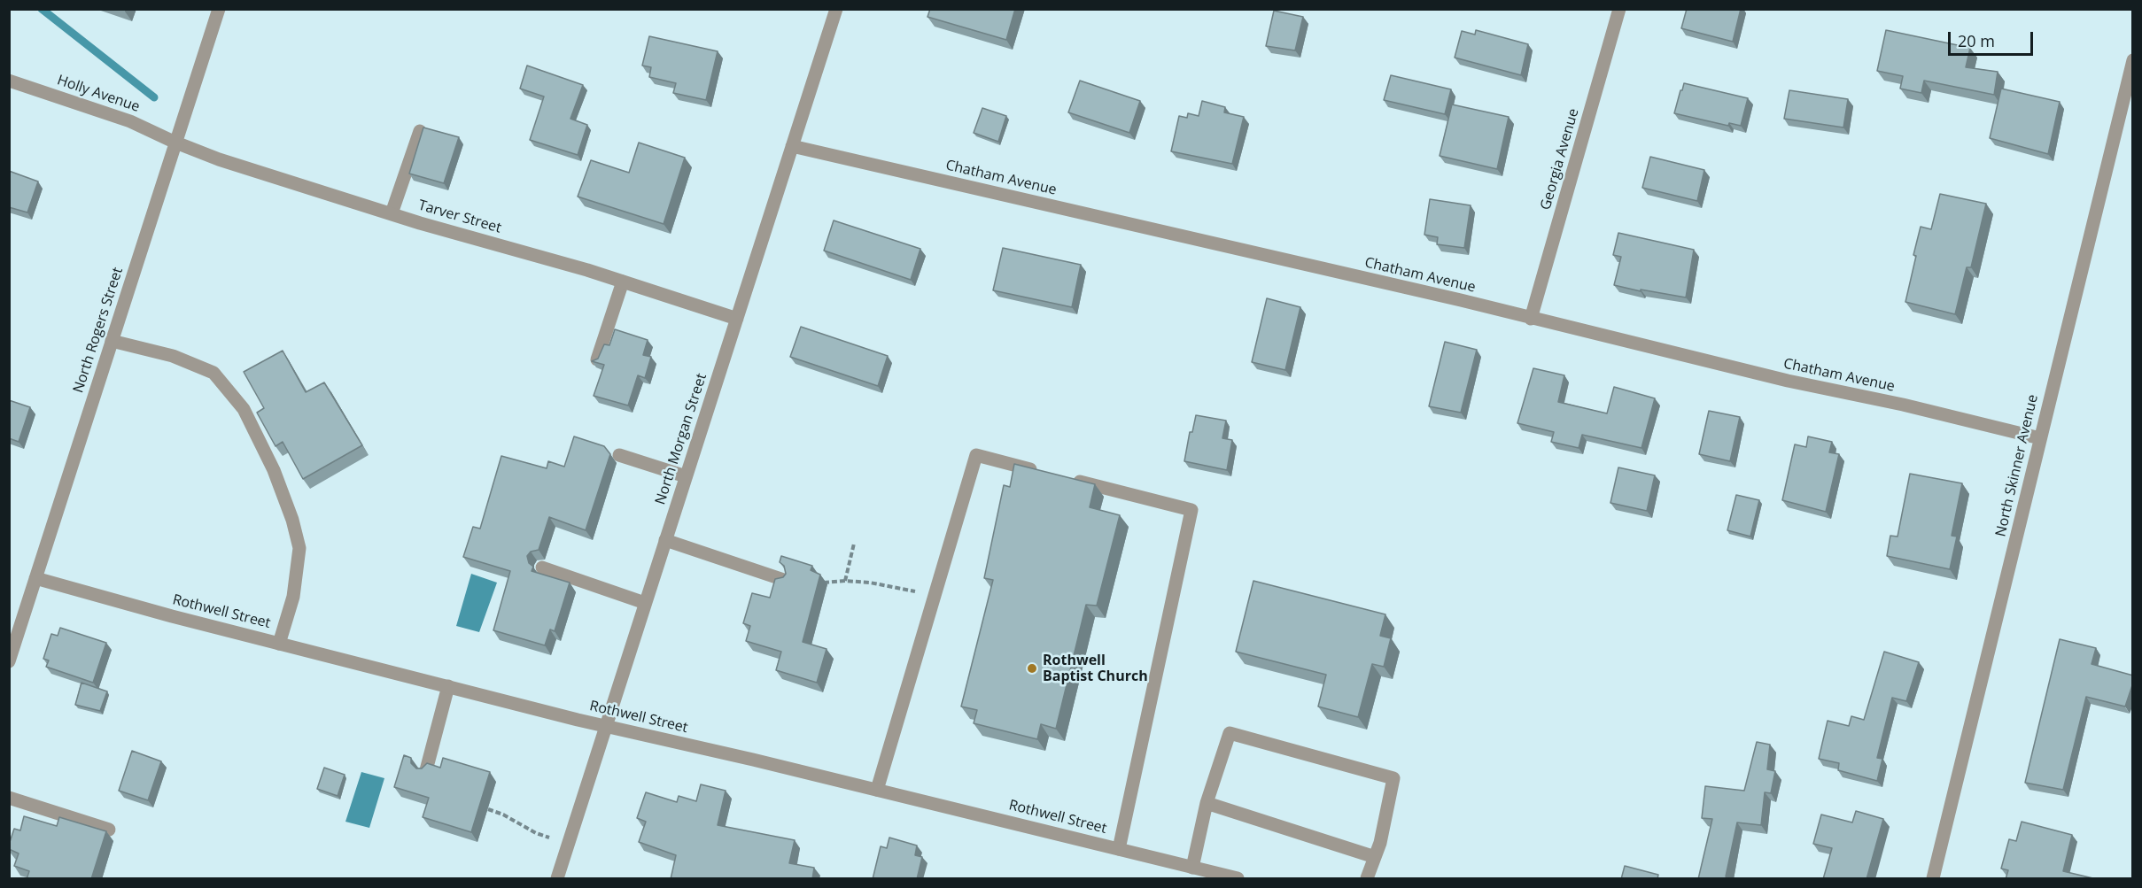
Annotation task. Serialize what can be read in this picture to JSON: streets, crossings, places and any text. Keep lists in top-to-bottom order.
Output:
{
  "streets": {
    "street": [
      "Holly Avenue",
      "Georgia Avenue",
      "Chatham Avenue",
      "Tarver Street",
      "North Rogers Street",
      "North Morgan Street",
      "North Skinner Avenue",
      "Rothwell Street"
    ]
  },
  "crossings": [
    ["Holly Avenue", "Tarver Street"],
    ["Holly Avenue", "North Rogers Street"],
    ["Georgia Avenue", "Chatham Avenue"],
    ["Chatham Avenue", "North Morgan Street"],
    ["Chatham Avenue", "North Skinner Avenue"],
    ["Tarver Street", "North Rogers Street"],
    ["Tarver Street", "North Morgan Street"],
    ["North Rogers Street", "Rothwell Street"],
    ["North Morgan Street", "Rothwell Street"]
  ],
  "places": ["Rothwell Baptist Church"],
  "scale_bar": "20 m"
}
